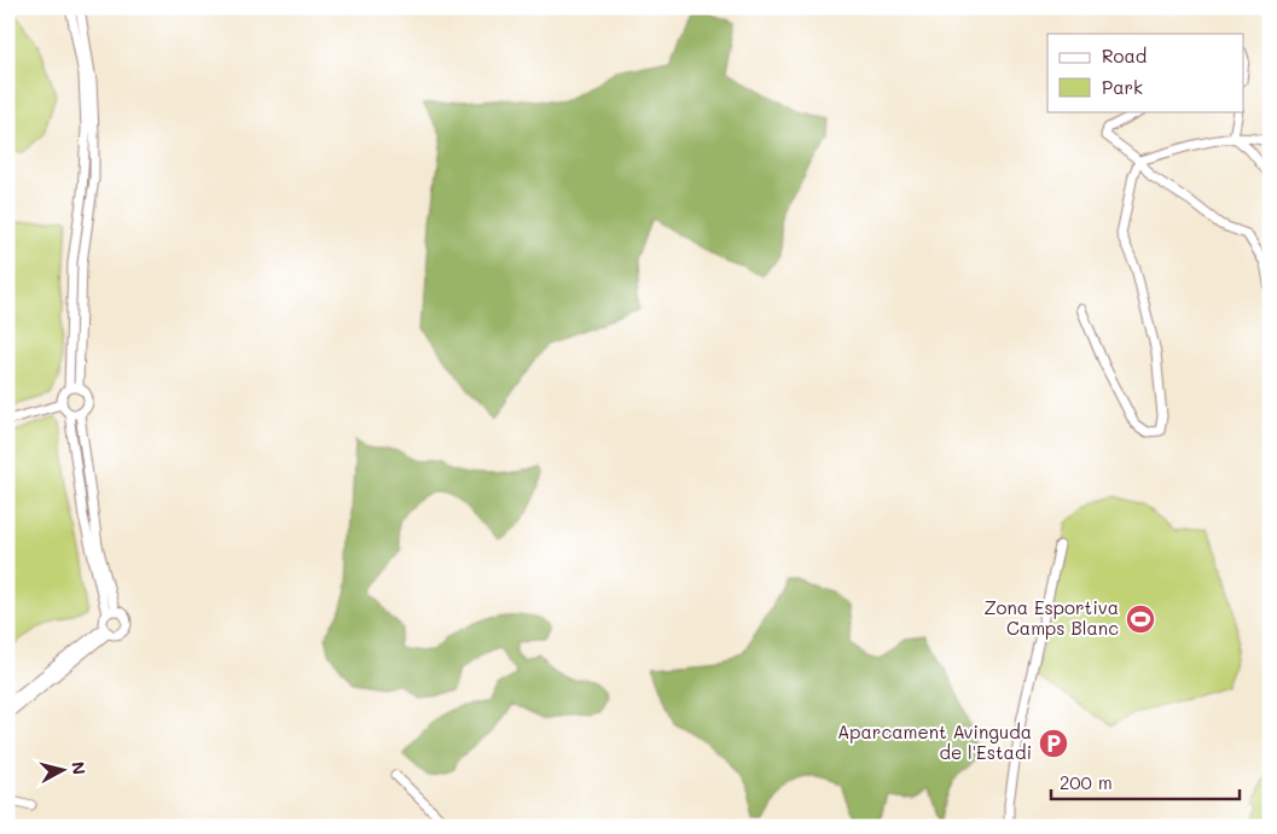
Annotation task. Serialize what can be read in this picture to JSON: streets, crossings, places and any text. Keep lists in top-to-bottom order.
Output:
{
  "places": {
    "sports": ["Zona Esportiva Camps Blanc"],
    "parking": ["Aparcament Avinguda de l'Estadi"]
  },
  "legend": ["Road", "Park"],
  "scale_bar": "200 m",
  "north": "right"
}
